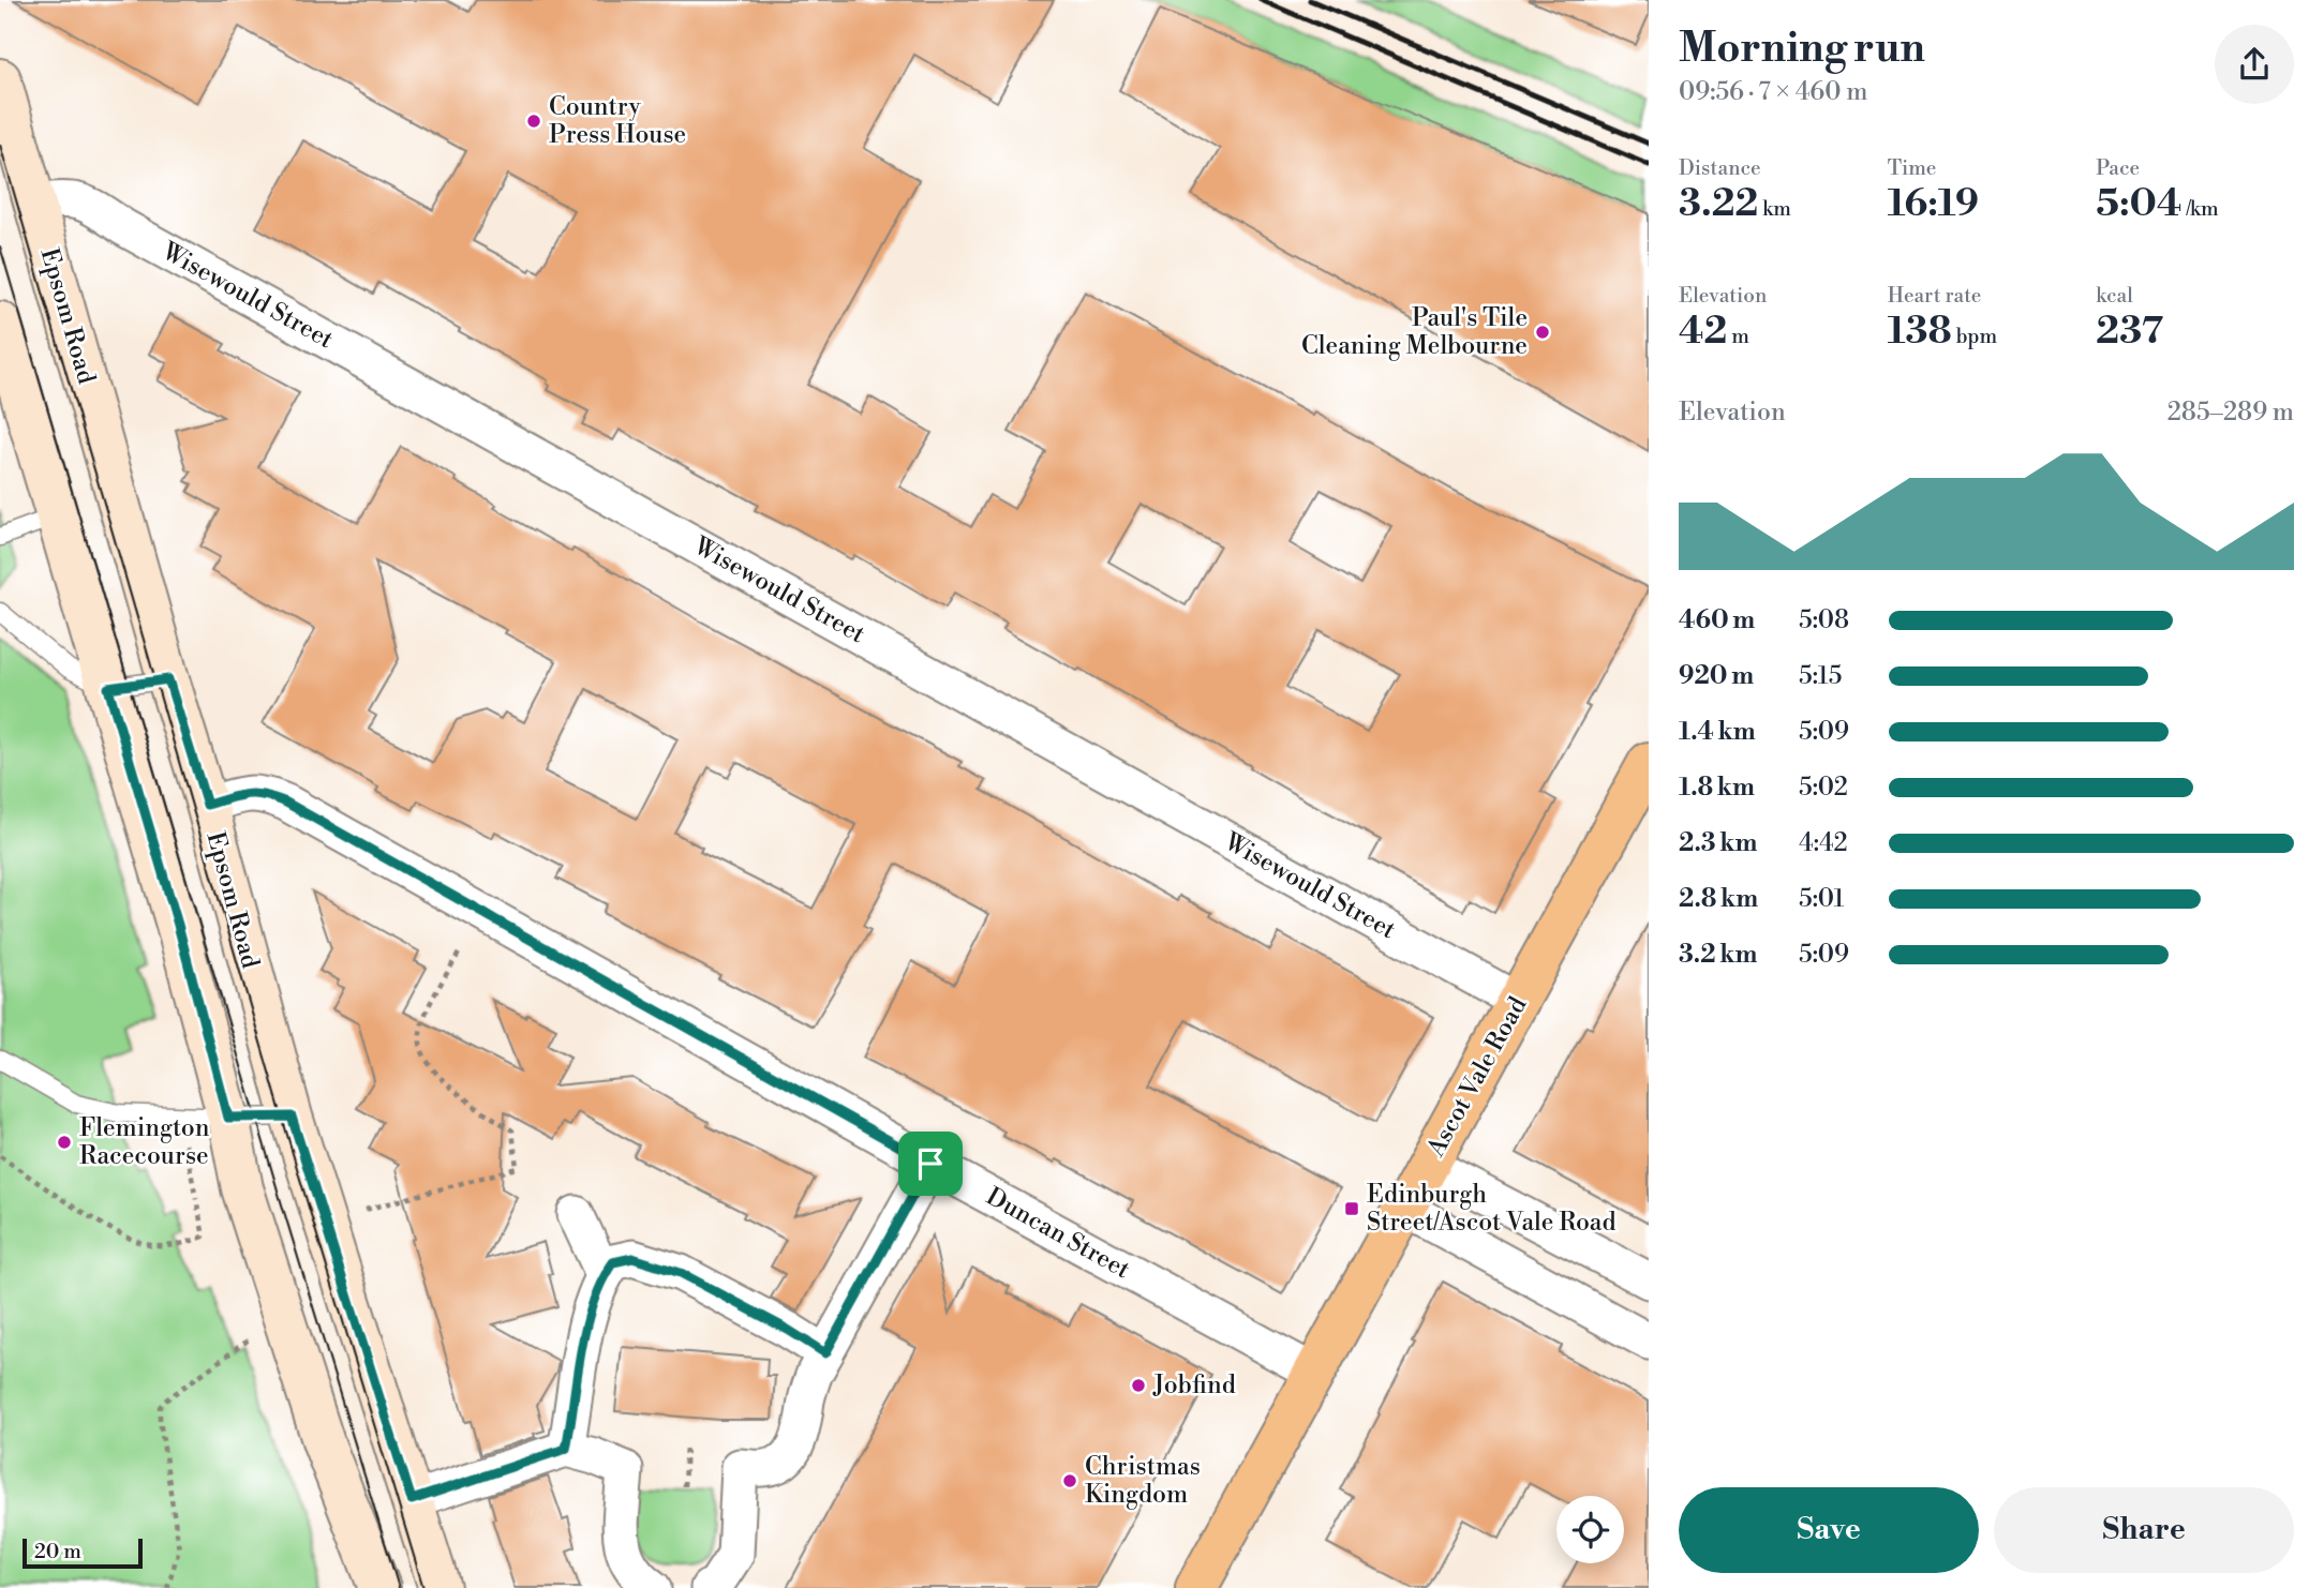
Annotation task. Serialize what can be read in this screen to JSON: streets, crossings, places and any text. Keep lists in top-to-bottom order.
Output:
{
  "streets": {
    "main road": ["Epsom Road", "Ascot Vale Road"],
    "street": ["Wisewould Street", "Duncan Street"]
  },
  "crossings": [
    ["Wisewould Street", "Epsom Road"],
    ["Wisewould Street", "Ascot Vale Road"],
    ["Epsom Road", "Duncan Street"],
    ["Ascot Vale Road", "Duncan Street"]
  ],
  "places": {
    "other": [
      "Country Press House",
      "Paul's Tile Cleaning Melbourne",
      "Flemington Racecourse",
      "Jobfind",
      "Christmas Kingdom"
    ],
    "transit": ["Edinburgh Street/Ascot Vale Road"]
  },
  "scale_bar": "20 m",
  "page": {
    "heading": ["Morning run", "09:56 · 7 × 460 m"],
    "stats": [
      ["Distance", "3.22 km"],
      ["Time", "16:19"],
      ["Pace", "5:04 /km"],
      ["Elevation", "42 m"],
      ["Heart rate", "138 bpm"],
      ["kcal", "237"]
    ],
    "chart": ["Elevation", "285–289 m"],
    "list": [
      {
        "name": "460 m",
        "note": "5:08"
      },
      {
        "name": "920 m",
        "note": "5:15"
      },
      {
        "name": "1.4 km",
        "note": "5:09"
      },
      {
        "name": "1.8 km",
        "note": "5:02"
      },
      {
        "name": "2.3 km",
        "note": "4:42"
      },
      {
        "name": "2.8 km",
        "note": "5:01"
      },
      {
        "name": "3.2 km",
        "note": "5:09"
      }
    ],
    "buttons": ["Save", "Share"],
    "scale": "20 m"
  }
}
